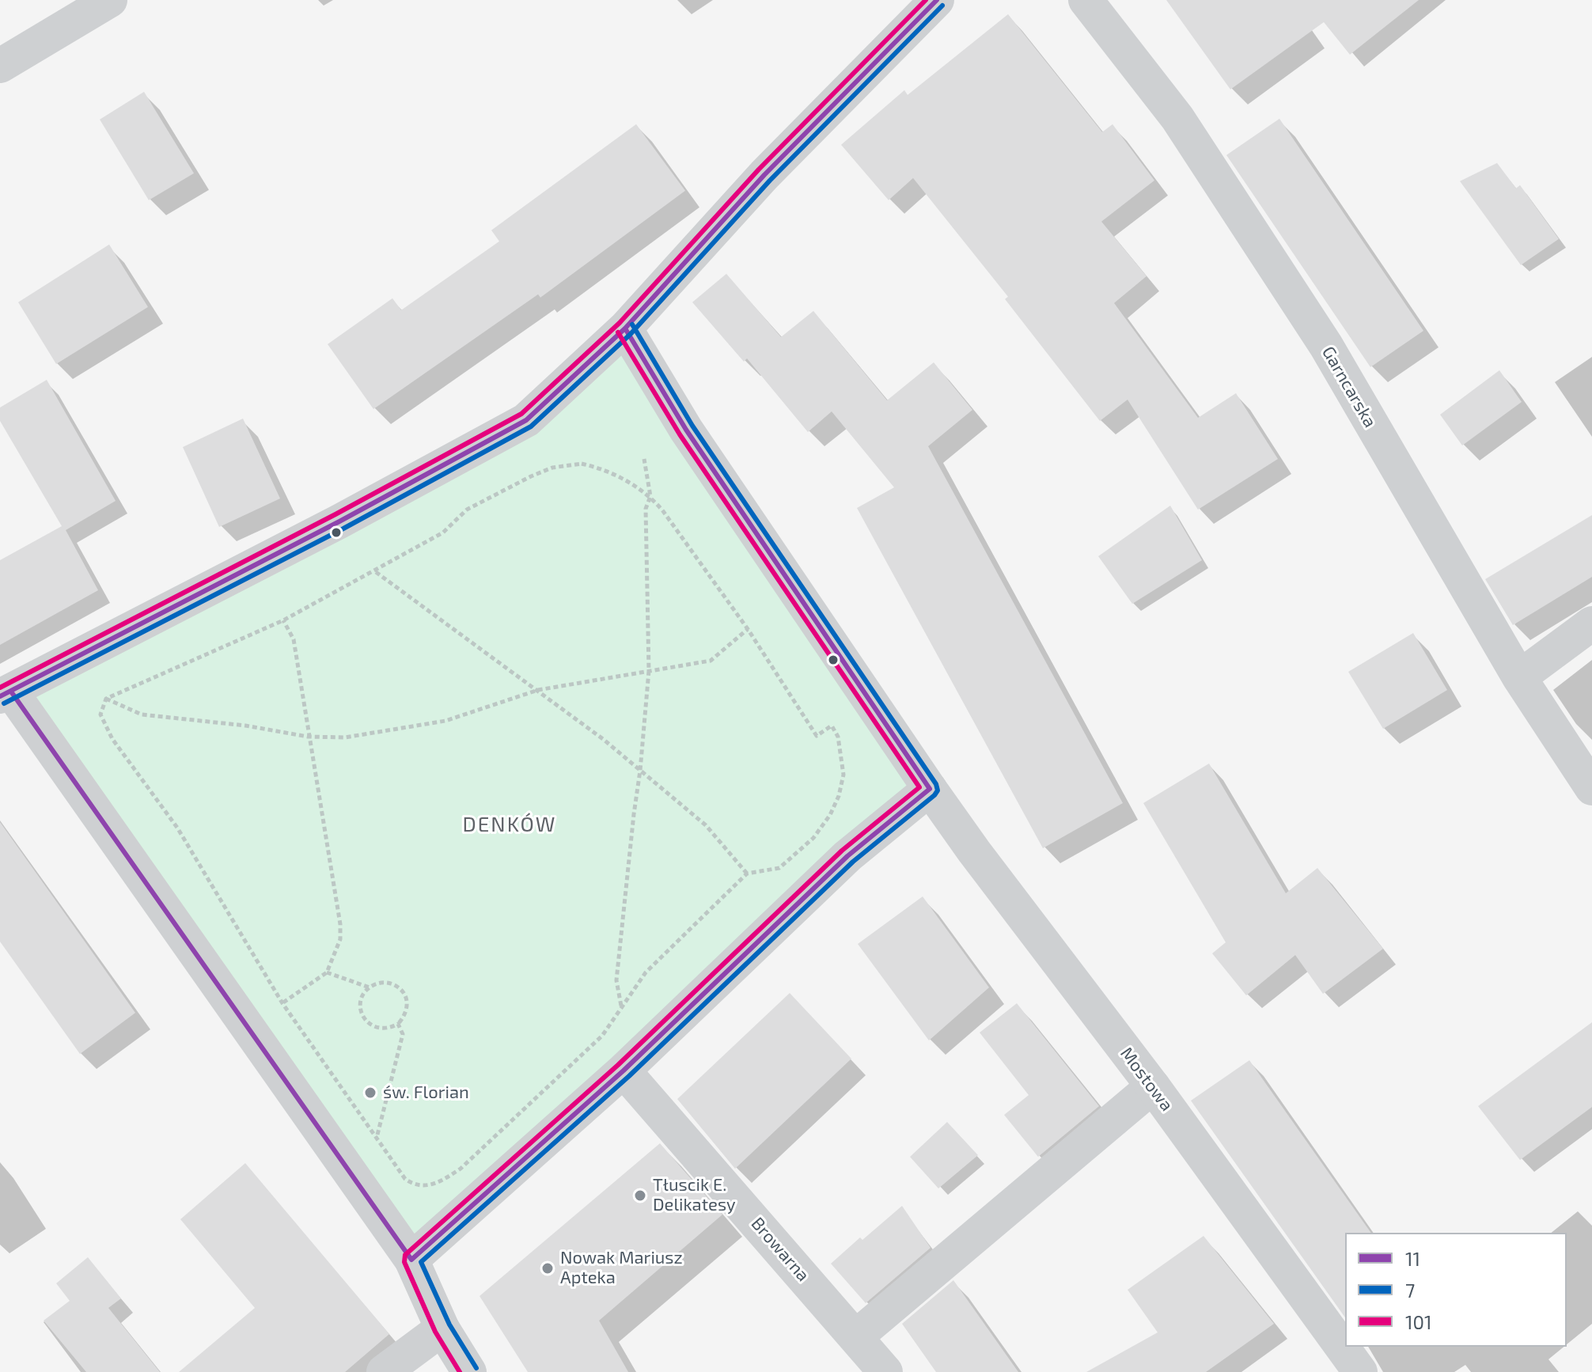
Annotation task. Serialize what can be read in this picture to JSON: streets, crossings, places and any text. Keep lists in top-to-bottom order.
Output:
{
  "streets": {
    "street": ["Garncarska", "Mostowa", "Browarna"]
  },
  "districts": ["DENKÓW"],
  "places": ["św. Florian", "Tłuscik E. Delikatesy", "Nowak Mariusz Apteka"],
  "lines": ["transit line 11", "transit line 101", "transit line 7"],
  "legend": ["11", "7", "101"]
}
